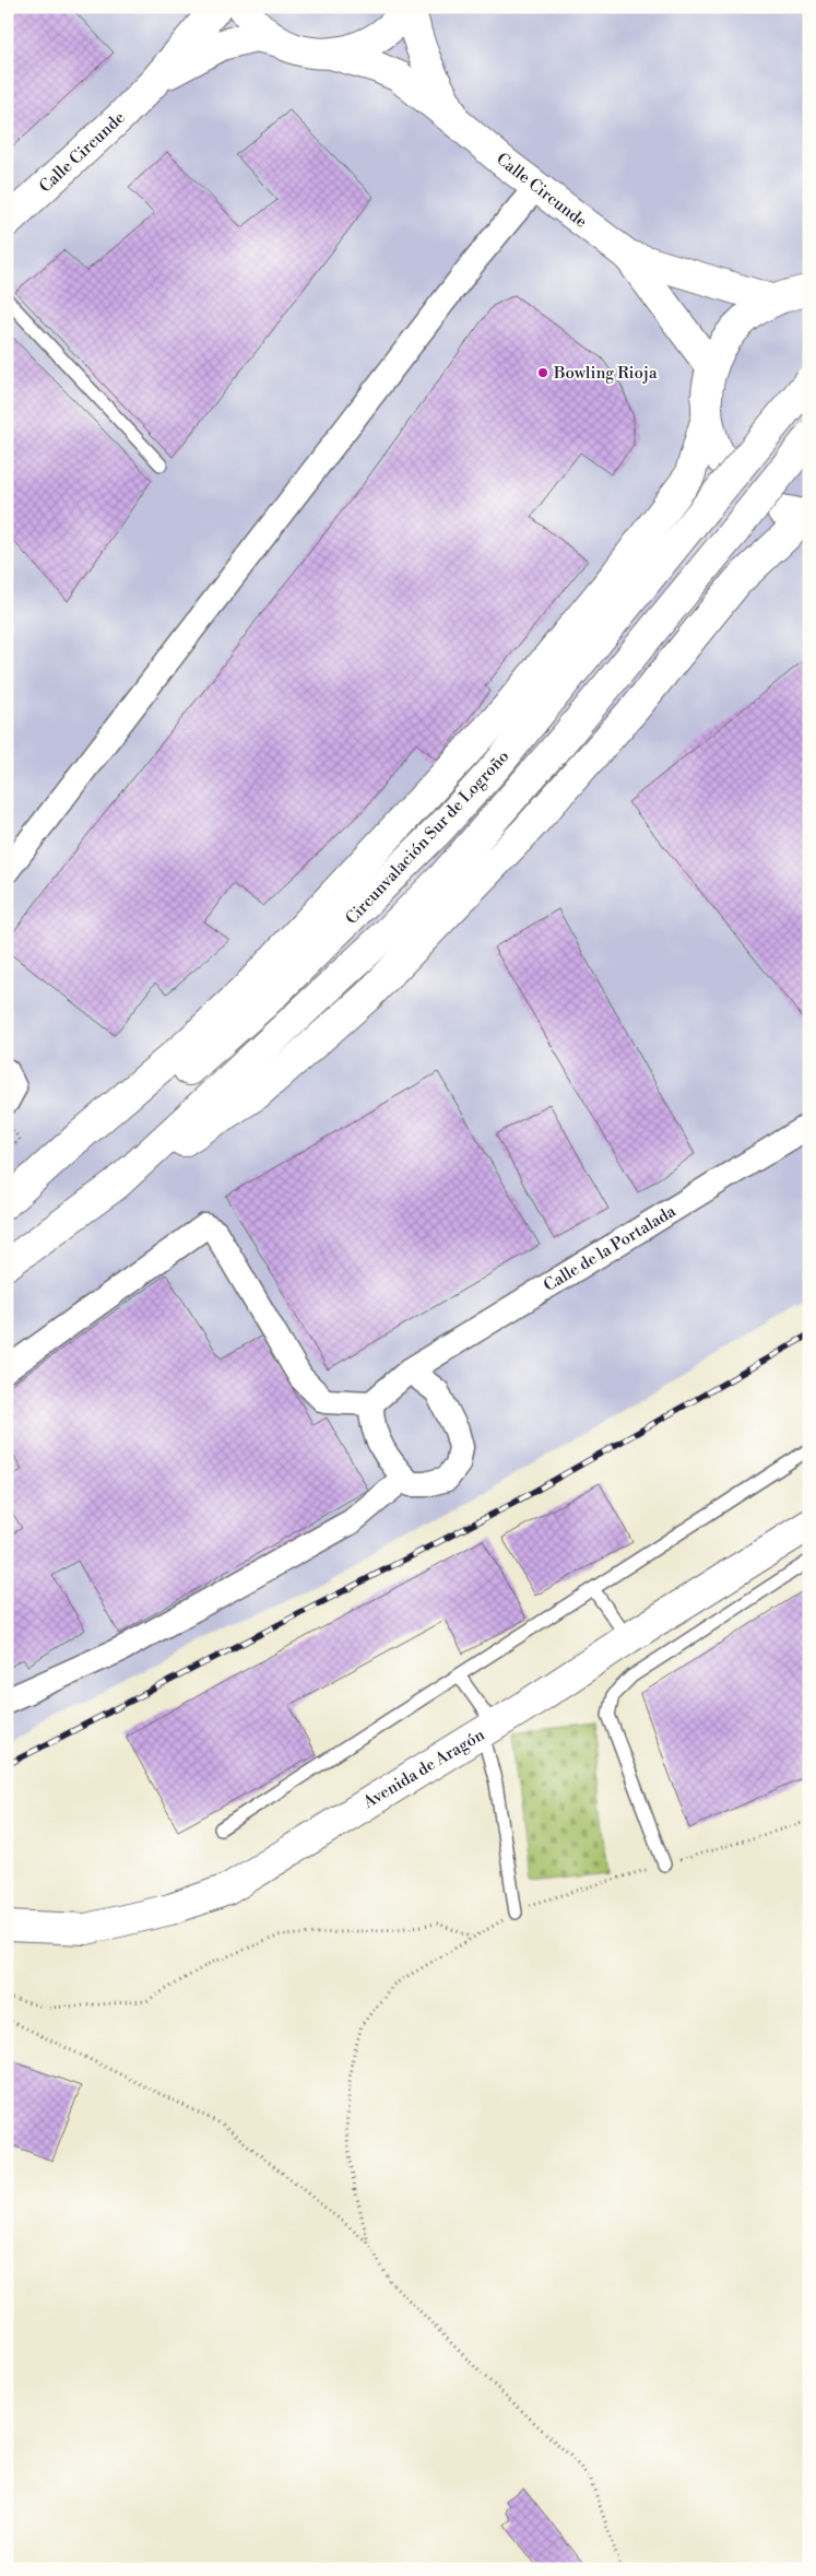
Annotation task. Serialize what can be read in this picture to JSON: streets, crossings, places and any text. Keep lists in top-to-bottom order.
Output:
{
  "streets": {
    "main road": ["Calle Circunde", "Circunvalación Sur de Logroño", "Avenida de Aragón"],
    "street": ["Calle de la Portalada"]
  },
  "places": ["Bowling Rioja"]
}
